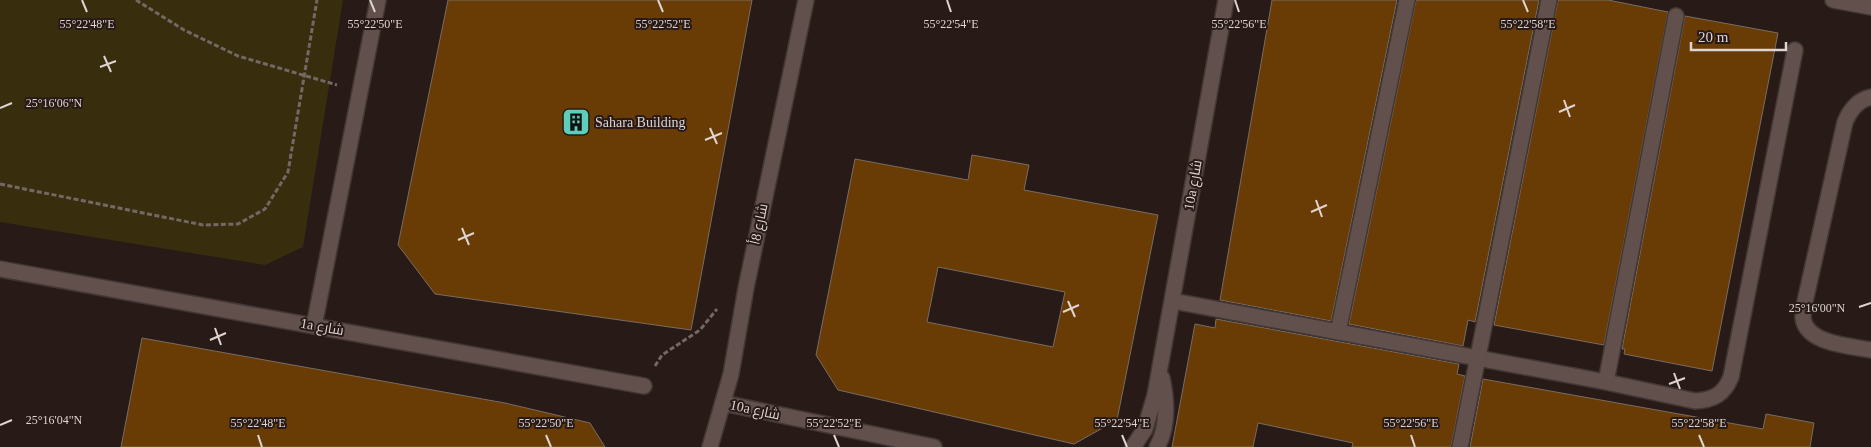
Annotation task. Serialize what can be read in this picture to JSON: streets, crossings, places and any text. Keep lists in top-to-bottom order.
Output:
{
  "streets": {
    "street": ["10a شارع", "شارع 8أ", "1a شارع"]
  },
  "crossings": [
    ["10a شارع", "شارع 8أ"]
  ],
  "places": {
    "building": ["Sahara Building"]
  },
  "scale_bar": "20 m",
  "coordinates": [
    "55°22'48\"E",
    "55°22'50\"E",
    "55°22'52\"E",
    "55°22'54\"E",
    "55°22'56\"E",
    "55°22'58\"E",
    "25°16'06\"N",
    "25°16'00\"N",
    "25°16'04\"N"
  ]
}
